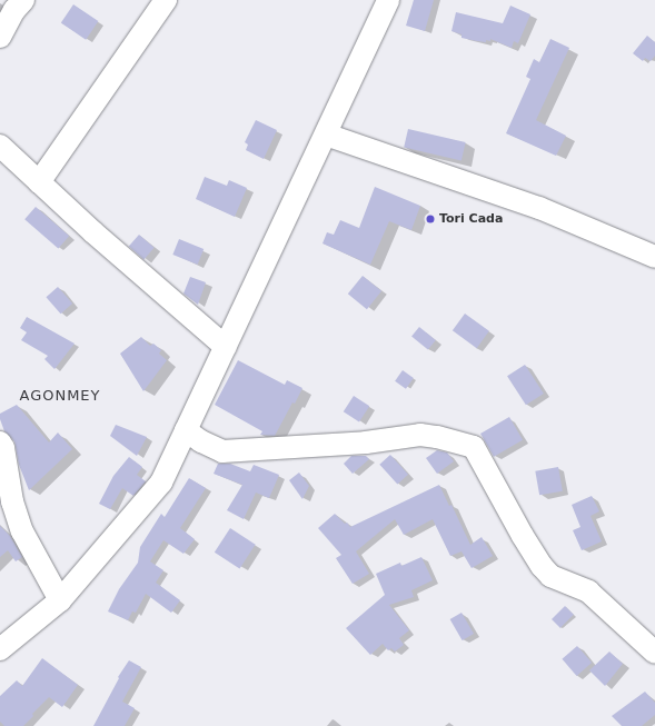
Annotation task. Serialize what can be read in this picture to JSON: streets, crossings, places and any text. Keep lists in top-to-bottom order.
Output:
{
  "districts": ["AGONMEY"],
  "places": ["Tori Cada"]
}
